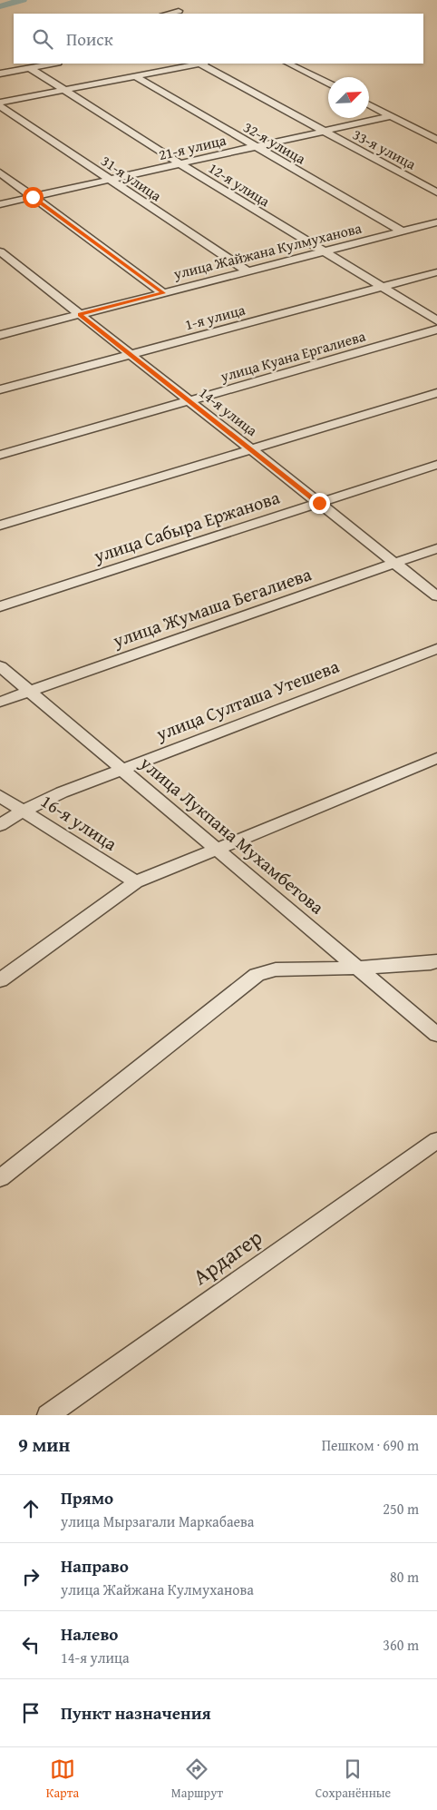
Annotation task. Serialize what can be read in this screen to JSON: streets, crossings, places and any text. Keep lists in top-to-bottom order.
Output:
{
  "streets": {
    "street": [
      "32-я улица",
      "21-я улица",
      "33-я улица",
      "31-я улица",
      "12-я улица",
      "улица Жайжана Кулмуханова",
      "1-я улица",
      "улица Куана Ергалиева",
      "14-я улица",
      "улица Сабыра Ержанова",
      "улица Жумаша Бегалиева",
      "улица Султаша Утешева",
      "16-я улица",
      "улица Лукпана Мухамбетова",
      "Ардагер"
    ]
  },
  "crossings": [
    ["32-я улица", "21-я улица"],
    ["32-я улица", "улица Жайжана Кулмуханова"],
    ["21-я улица", "33-я улица"],
    ["21-я улица", "31-я улица"],
    ["21-я улица", "12-я улица"],
    ["31-я улица", "улица Жайжана Кулмуханова"],
    ["12-я улица", "улица Жайжана Кулмуханова"],
    ["12-я улица", "1-я улица"],
    ["улица Жайжана Кулмуханова", "14-я улица"],
    ["1-я улица", "14-я улица"],
    ["улица Куана Ергалиева", "14-я улица"],
    ["14-я улица", "улица Сабыра Ержанова"],
    ["14-я улица", "улица Жумаша Бегалиева"],
    ["улица Жумаша Бегалиева", "улица Лукпана Мухамбетова"],
    ["улица Султаша Утешева", "16-я улица"],
    ["улица Султаша Утешева", "улица Лукпана Мухамбетова"]
  ],
  "north": "top right",
  "page": {
    "search": "Поиск",
    "heading": ["9 мин", "Пешком · 690 m"],
    "list": [
      ["Прямо", "улица Мырзагали Маркабаева", "250 m"],
      ["Направо", "улица Жайжана Кулмуханова", "80 m"],
      ["Налево", "14-я улица", "360 m"],
      "Пункт назначения"
    ],
    "nav": ["Карта", "Маршрут", "Сохранённые"]
  }
}
